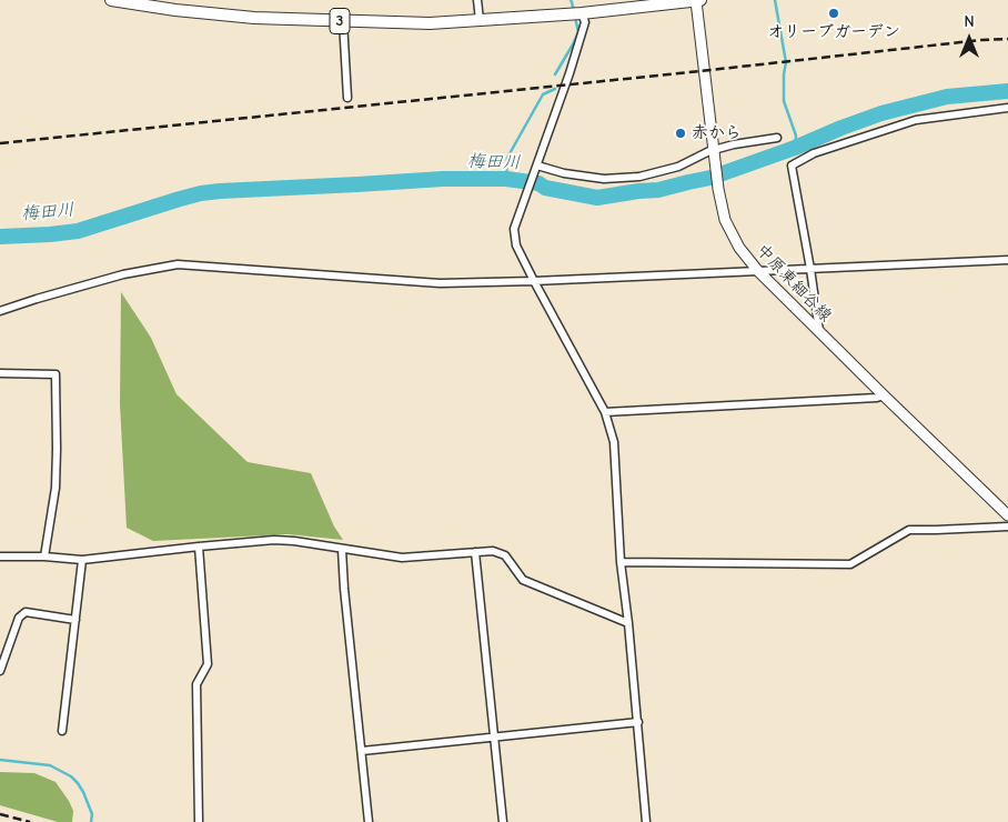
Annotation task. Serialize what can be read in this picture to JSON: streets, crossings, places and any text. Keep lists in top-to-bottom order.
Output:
{
  "streets": {
    "main road": ["3", "中原東細谷線"]
  },
  "crossings": [
    ["3", "中原東細谷線"]
  ],
  "water": ["梅田川"],
  "places": ["オリーブガーデン", "赤から"],
  "north": "top"
}
